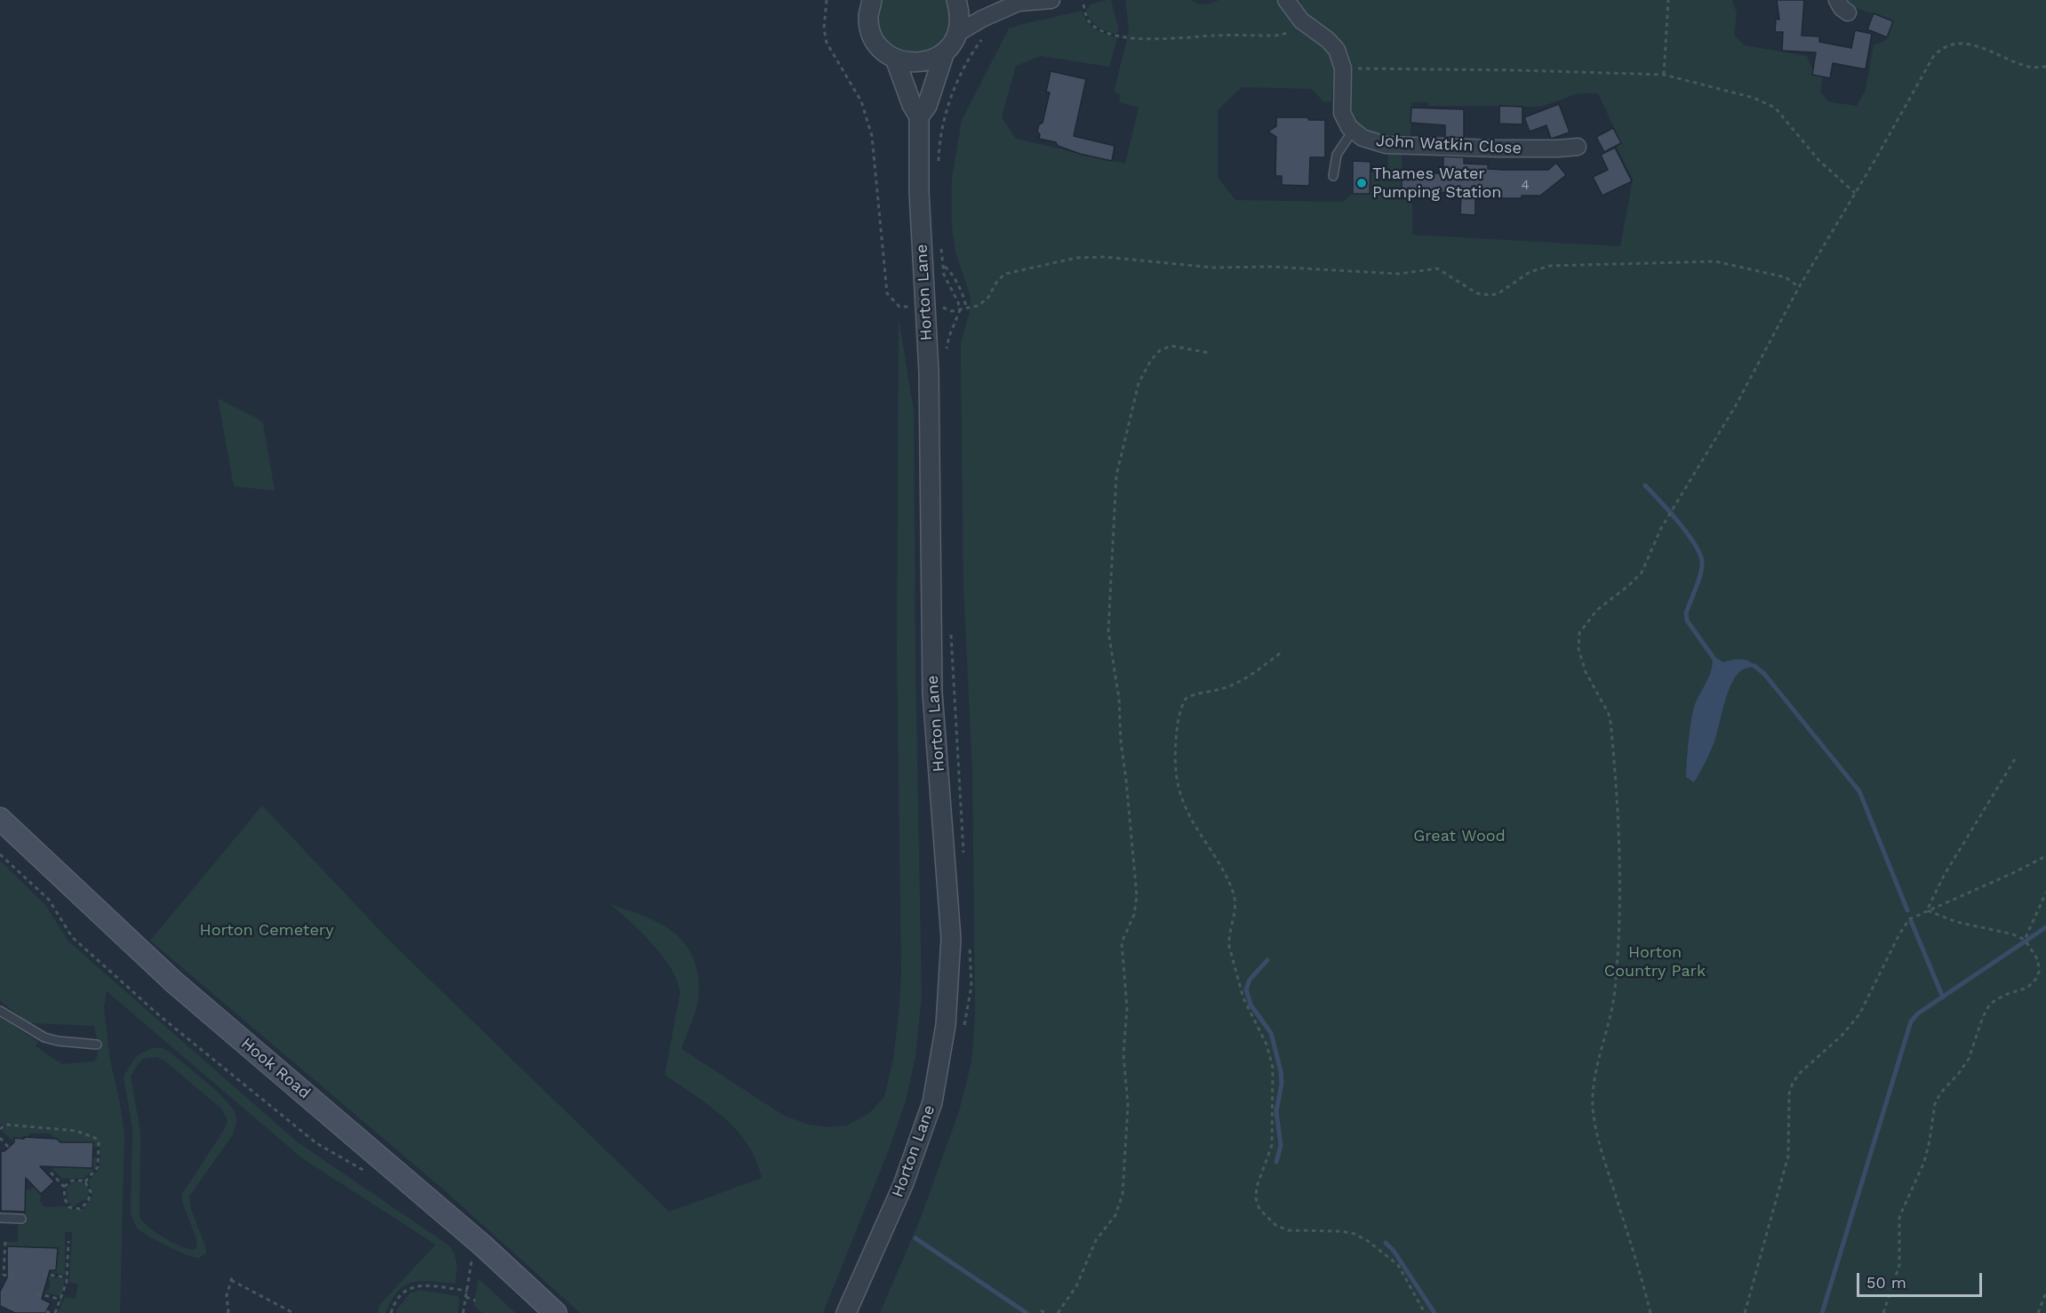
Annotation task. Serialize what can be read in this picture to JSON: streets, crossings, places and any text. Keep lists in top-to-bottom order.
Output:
{
  "streets": {
    "main road": ["Hook Road"],
    "street": ["John Watkin Close", "Horton Lane"]
  },
  "parks": ["Great Wood", "Horton Cemetery", "Horton Country Park"],
  "places": ["Thames Water Pumping Station"],
  "house_numbers": ["4"],
  "scale_bar": "50 m"
}
